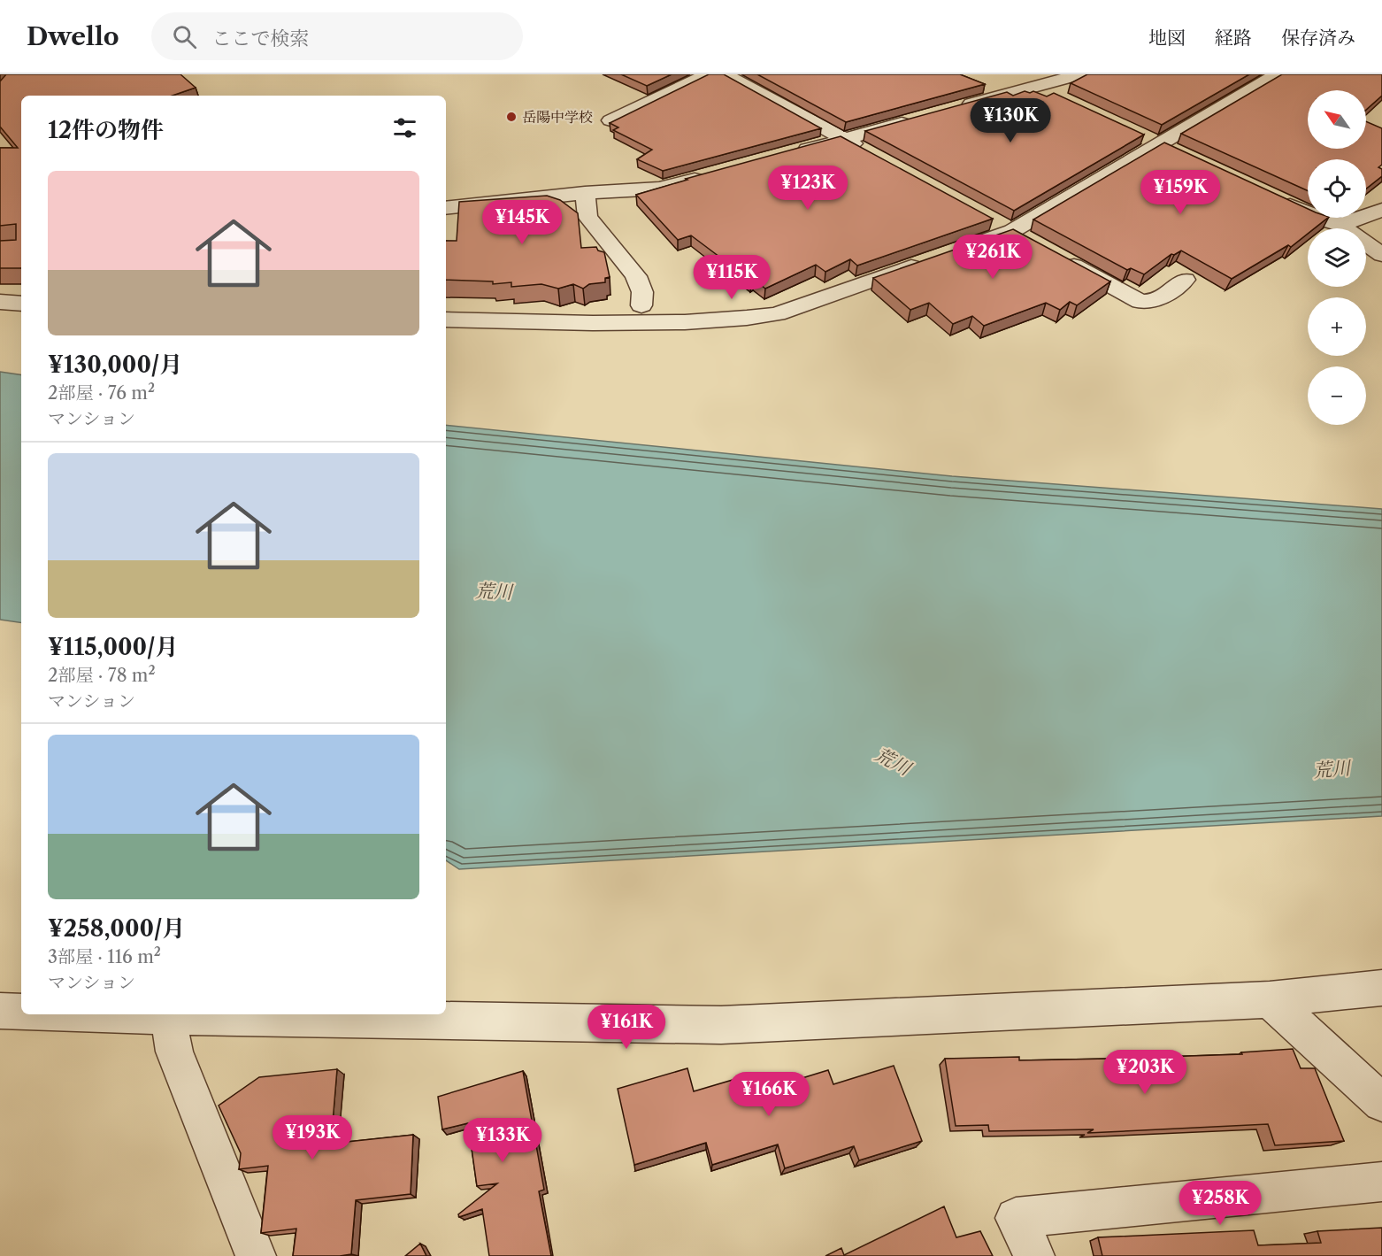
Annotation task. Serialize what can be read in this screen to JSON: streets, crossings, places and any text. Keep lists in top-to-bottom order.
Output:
{
  "water": ["荒川"],
  "places": ["岳陽中学校"],
  "north": "top left",
  "page": {
    "header": "Dwello",
    "search": "ここで検索",
    "nav": ["地図", "経路", "保存済み"],
    "map_buttons": ["+", "−"],
    "heading": "12件の物件",
    "price": [
      "¥130K",
      "¥123K",
      "¥159K",
      "¥145K",
      "¥261K",
      "¥115K",
      "¥161K",
      "¥203K",
      "¥166K",
      "¥193K",
      "¥133K",
      "¥258K"
    ],
    "list": [
      {
        "name": "¥130,000/月",
        "note": "2部屋 · 76 m² · マンション"
      },
      {
        "name": "¥115,000/月",
        "note": "2部屋 · 78 m² · マンション"
      },
      {
        "name": "¥258,000/月",
        "note": "3部屋 · 116 m² · マンション"
      }
    ]
  }
}
